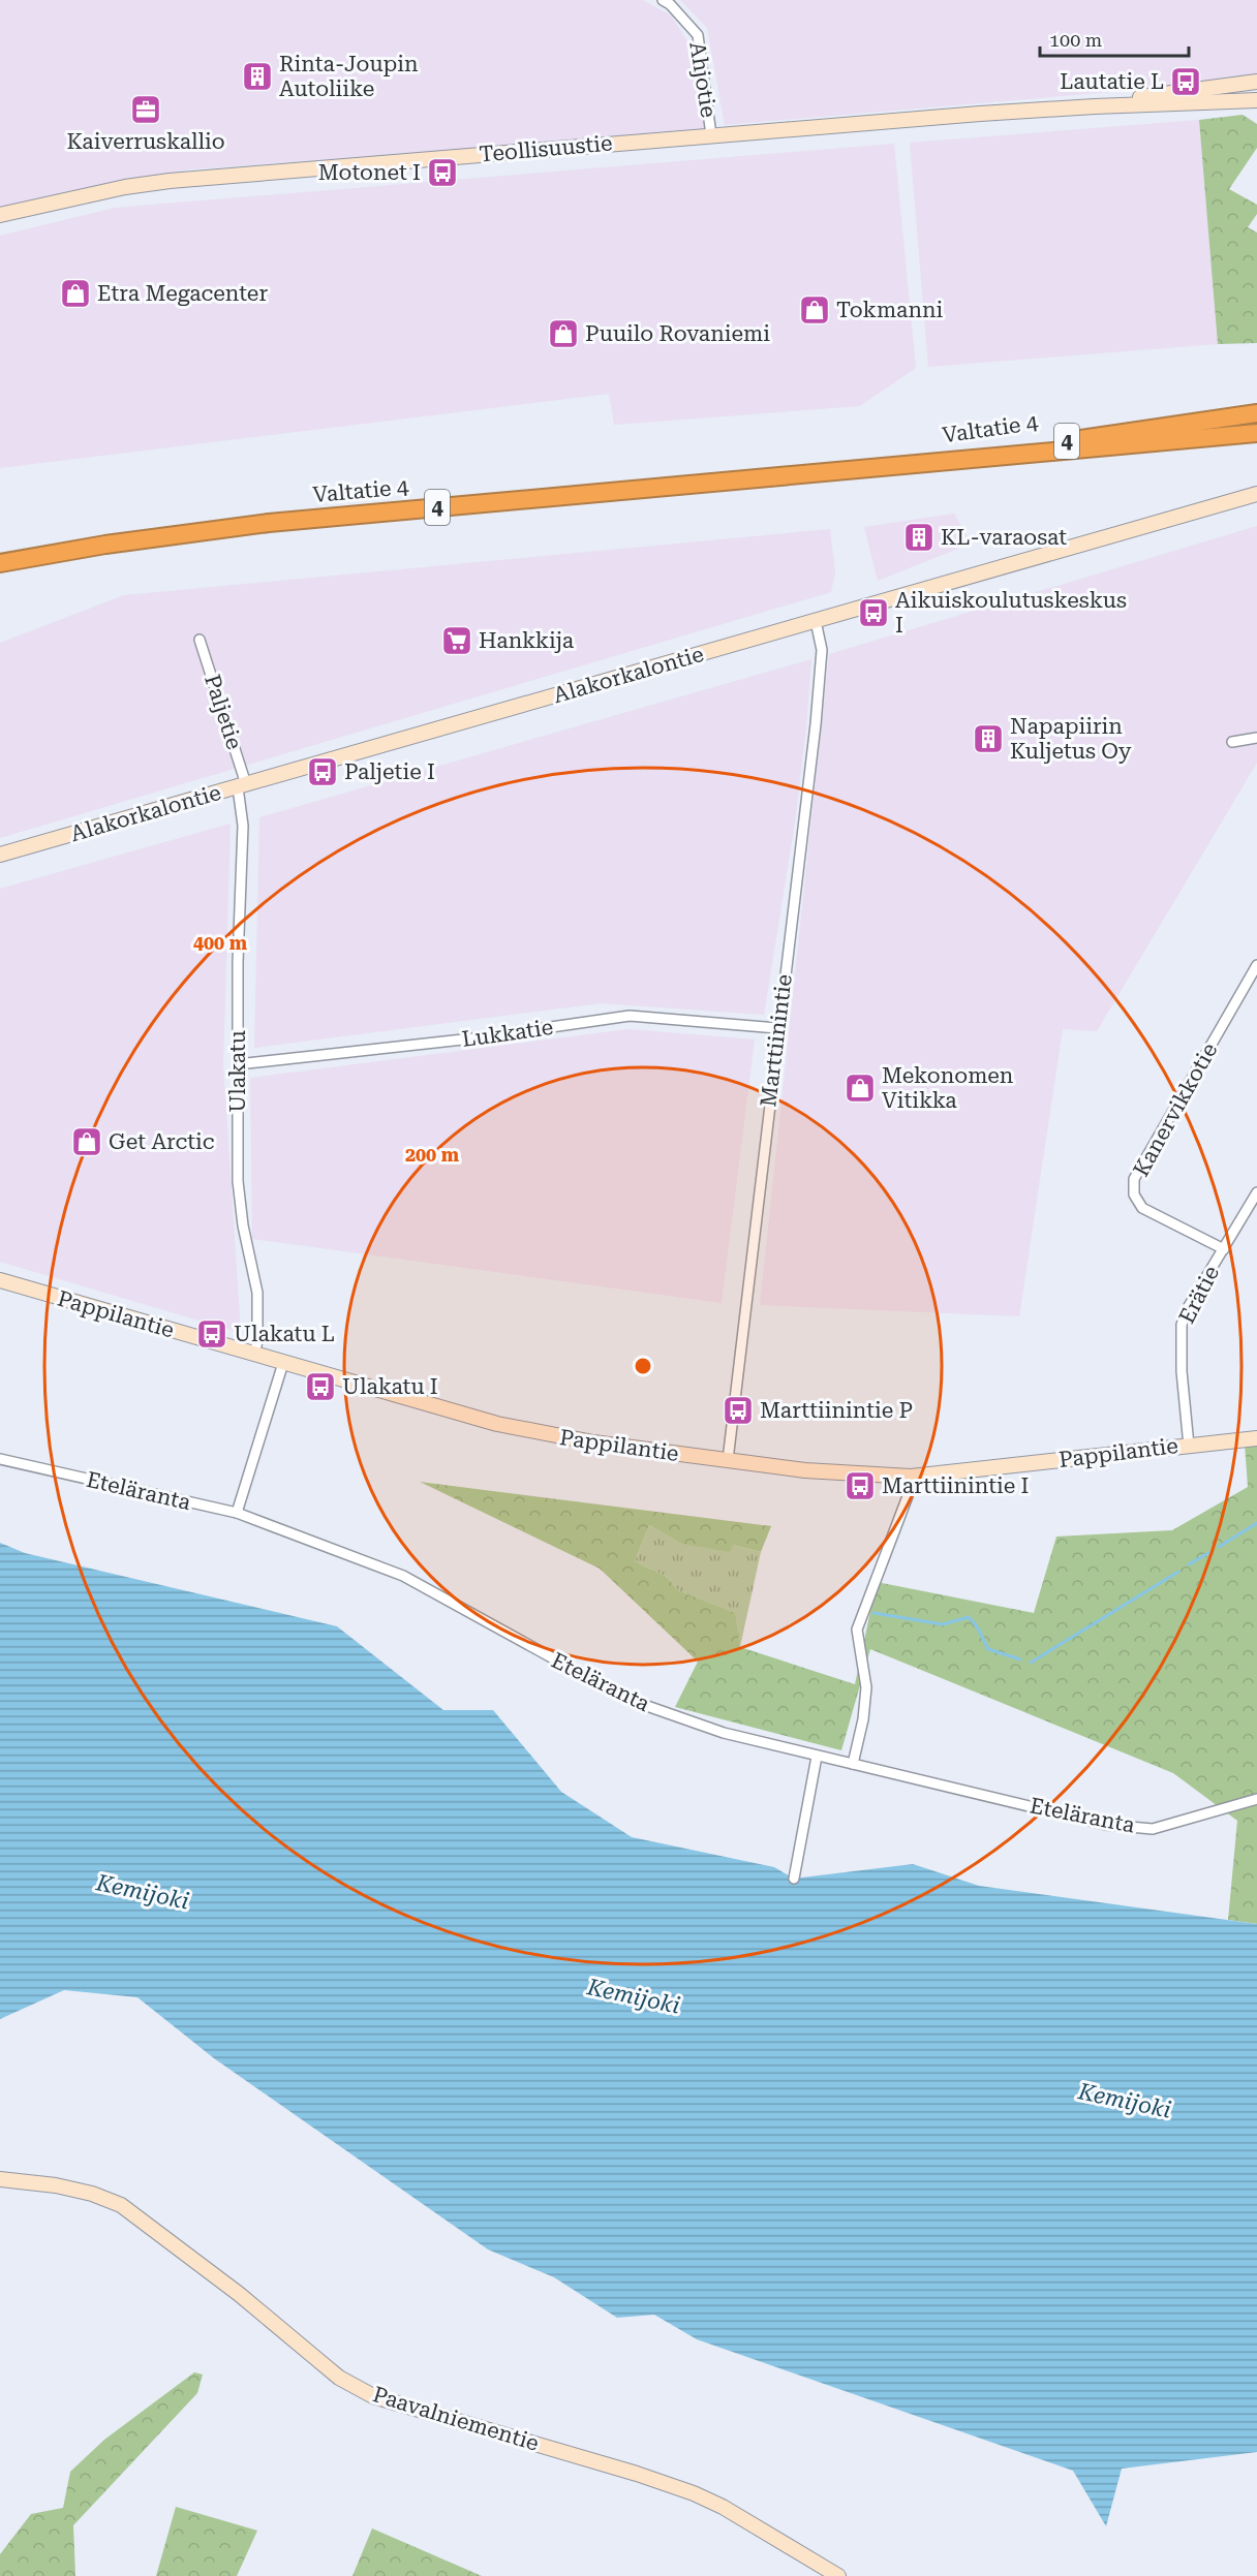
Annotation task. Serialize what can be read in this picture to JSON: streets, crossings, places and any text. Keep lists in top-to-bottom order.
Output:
{
  "streets": {
    "highway": ["Valtatie 4", "4"],
    "street": [
      "Ahjotie",
      "Teollisuustie",
      "Alakorkalontie",
      "Paljetie",
      "Lukkatie",
      "Marttiinintie",
      "Ulakatu",
      "Kanervikkotie",
      "Erätie",
      "Pappilantie",
      "Eteläranta",
      "Paavalniementie"
    ]
  },
  "crossings": [
    ["Ahjotie", "Teollisuustie"],
    ["Alakorkalontie", "Paljetie"],
    ["Alakorkalontie", "Marttiinintie"],
    ["Alakorkalontie", "Ulakatu"],
    ["Paljetie", "Ulakatu"],
    ["Lukkatie", "Marttiinintie"],
    ["Lukkatie", "Ulakatu"],
    ["Marttiinintie", "Pappilantie"],
    ["Ulakatu", "Pappilantie"],
    ["Kanervikkotie", "Erätie"],
    ["Erätie", "Pappilantie"]
  ],
  "water": ["Kemijoki"],
  "places": {
    "building": ["Rinta-Joupin Autoliike", "KL-varaosat", "Napapiirin Kuljetus Oy"],
    "bus stop": [
      "Lautatie L",
      "Motonet I",
      "Aikuiskoulutuskeskus I",
      "Paljetie I",
      "Ulakatu L",
      "Ulakatu I",
      "Marttiinintie P",
      "Marttiinintie I"
    ],
    "office": ["Kaiverruskallio"],
    "shop": [
      "Etra Megacenter",
      "Tokmanni",
      "Puuilo Rovaniemi",
      "Mekonomen Vitikka",
      "Get Arctic"
    ],
    "supermarket": ["Hankkija"]
  },
  "scale_bar": "100 m",
  "rings": ["400 m", "200 m"]
}
